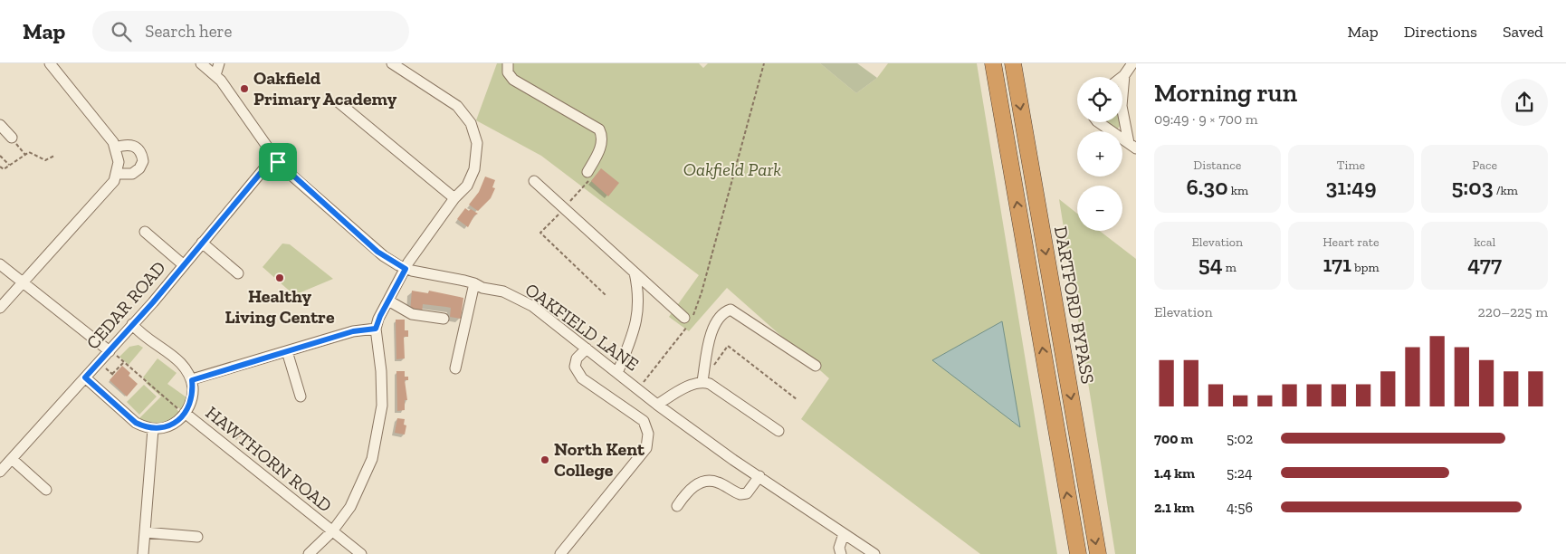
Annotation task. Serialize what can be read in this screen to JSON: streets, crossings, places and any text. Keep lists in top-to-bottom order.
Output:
{
  "streets": {
    "highway": ["DARTFORD BYPASS"],
    "street": ["CEDAR ROAD", "OAKFIELD LANE", "HAWTHORN ROAD"]
  },
  "crossings": [
    ["CEDAR ROAD", "OAKFIELD LANE"]
  ],
  "parks": ["Oakfield Park"],
  "places": ["Oakfield Primary Academy", "Healthy Living Centre", "North Kent College"],
  "page": {
    "header": "Map",
    "search": "Search here",
    "nav": ["Map", "Directions", "Saved"],
    "heading": ["Morning run", "09:49 · 9 × 700 m"],
    "map_buttons": ["+", "−"],
    "stats": [
      ["Distance", "6.30 km"],
      ["Time", "31:49"],
      ["Pace", "5:03 /km"],
      ["Elevation", "54 m"],
      ["Heart rate", "171 bpm"],
      ["kcal", "477"]
    ],
    "chart": ["Elevation", "220–225 m"],
    "list": [
      {
        "name": "700 m",
        "note": "5:02"
      },
      {
        "name": "1.4 km",
        "note": "5:24"
      },
      {
        "name": "2.1 km",
        "note": "4:56"
      }
    ]
  }
}
